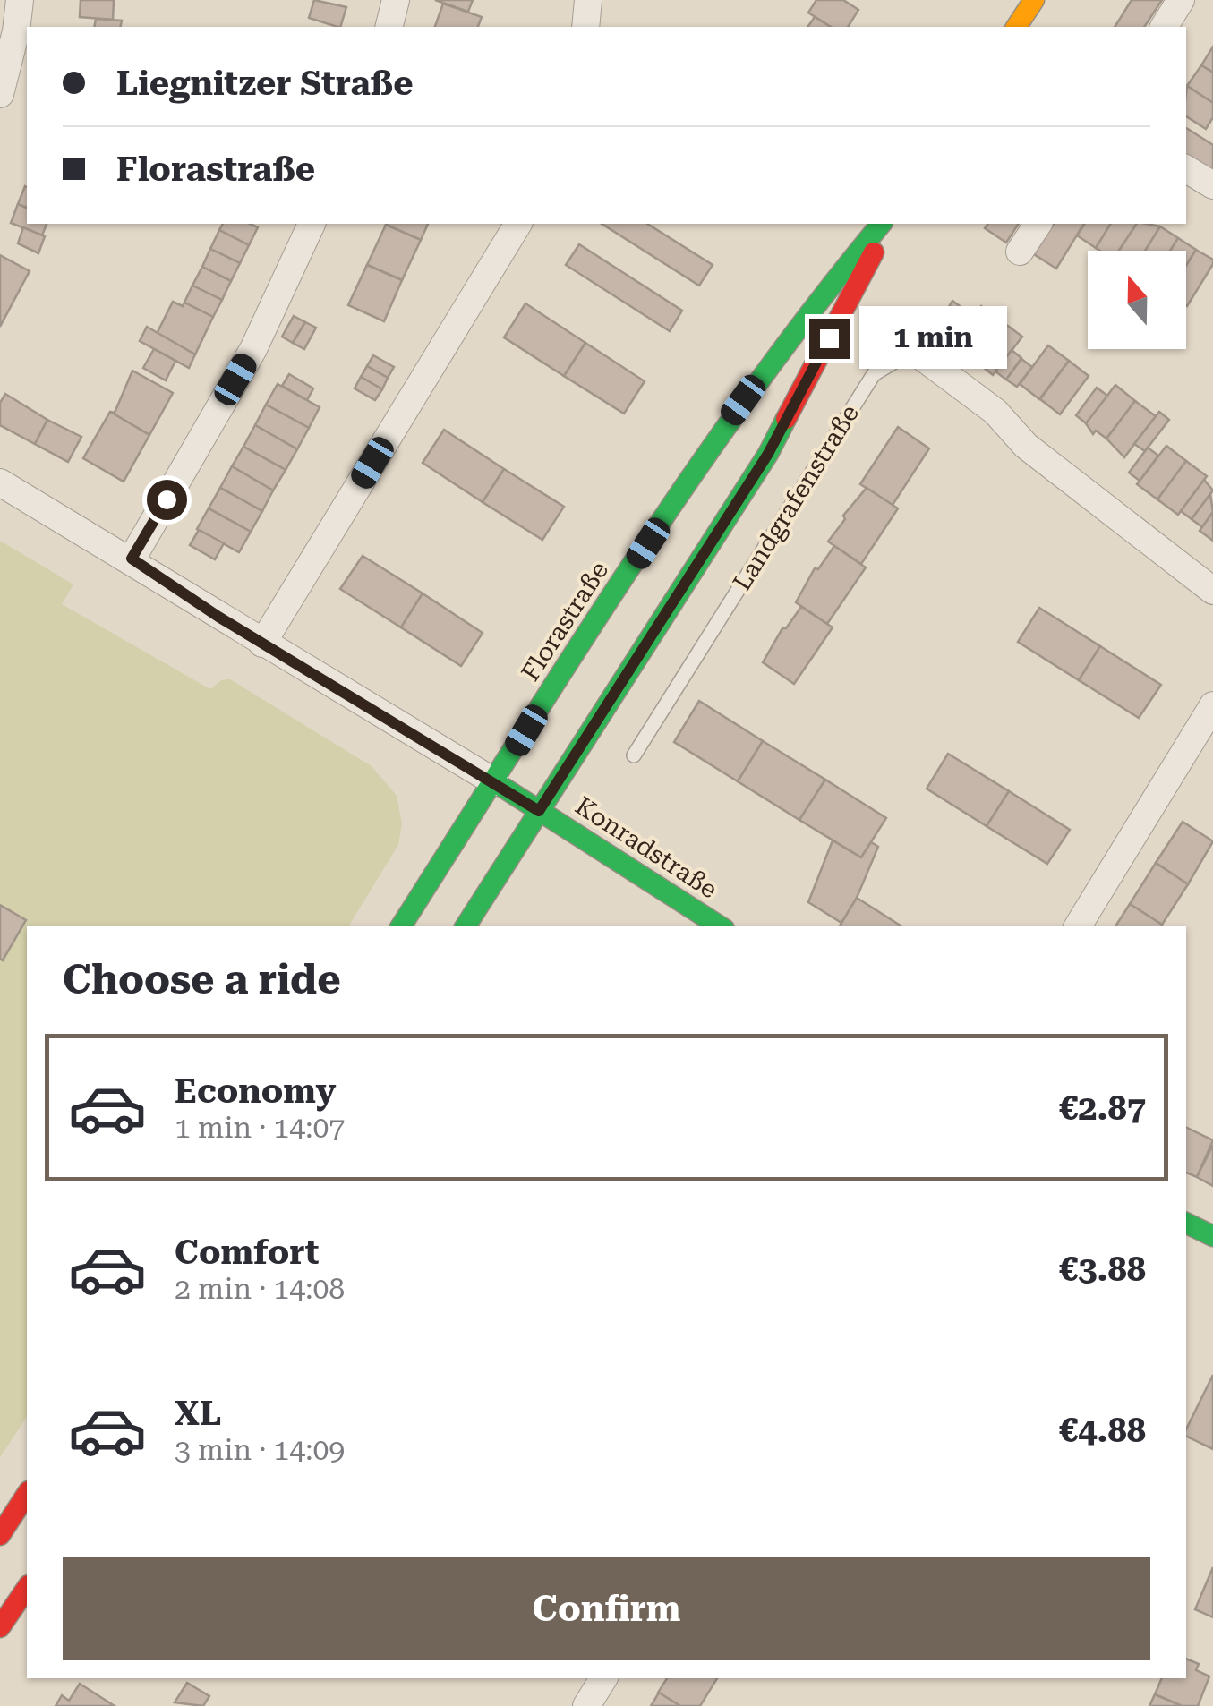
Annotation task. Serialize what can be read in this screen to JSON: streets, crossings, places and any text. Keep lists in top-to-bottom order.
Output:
{
  "streets": {
    "main road": ["Florastraße", "Konradstraße"],
    "street": ["Landgrafenstraße"]
  },
  "crossings": [
    ["Florastraße", "Konradstraße"]
  ],
  "north": "top",
  "page": {
    "banner": ["Liegnitzer Straße", "Florastraße"],
    "bubble": "1 min",
    "heading": "Choose a ride",
    "list": [
      {
        "name": "Economy",
        "note": "1 min · 14:07",
        "value": "€2.87"
      },
      {
        "name": "Comfort",
        "note": "2 min · 14:08",
        "value": "€3.88"
      },
      {
        "name": "XL",
        "note": "3 min · 14:09",
        "value": "€4.88"
      }
    ],
    "buttons": "Confirm"
  }
}
